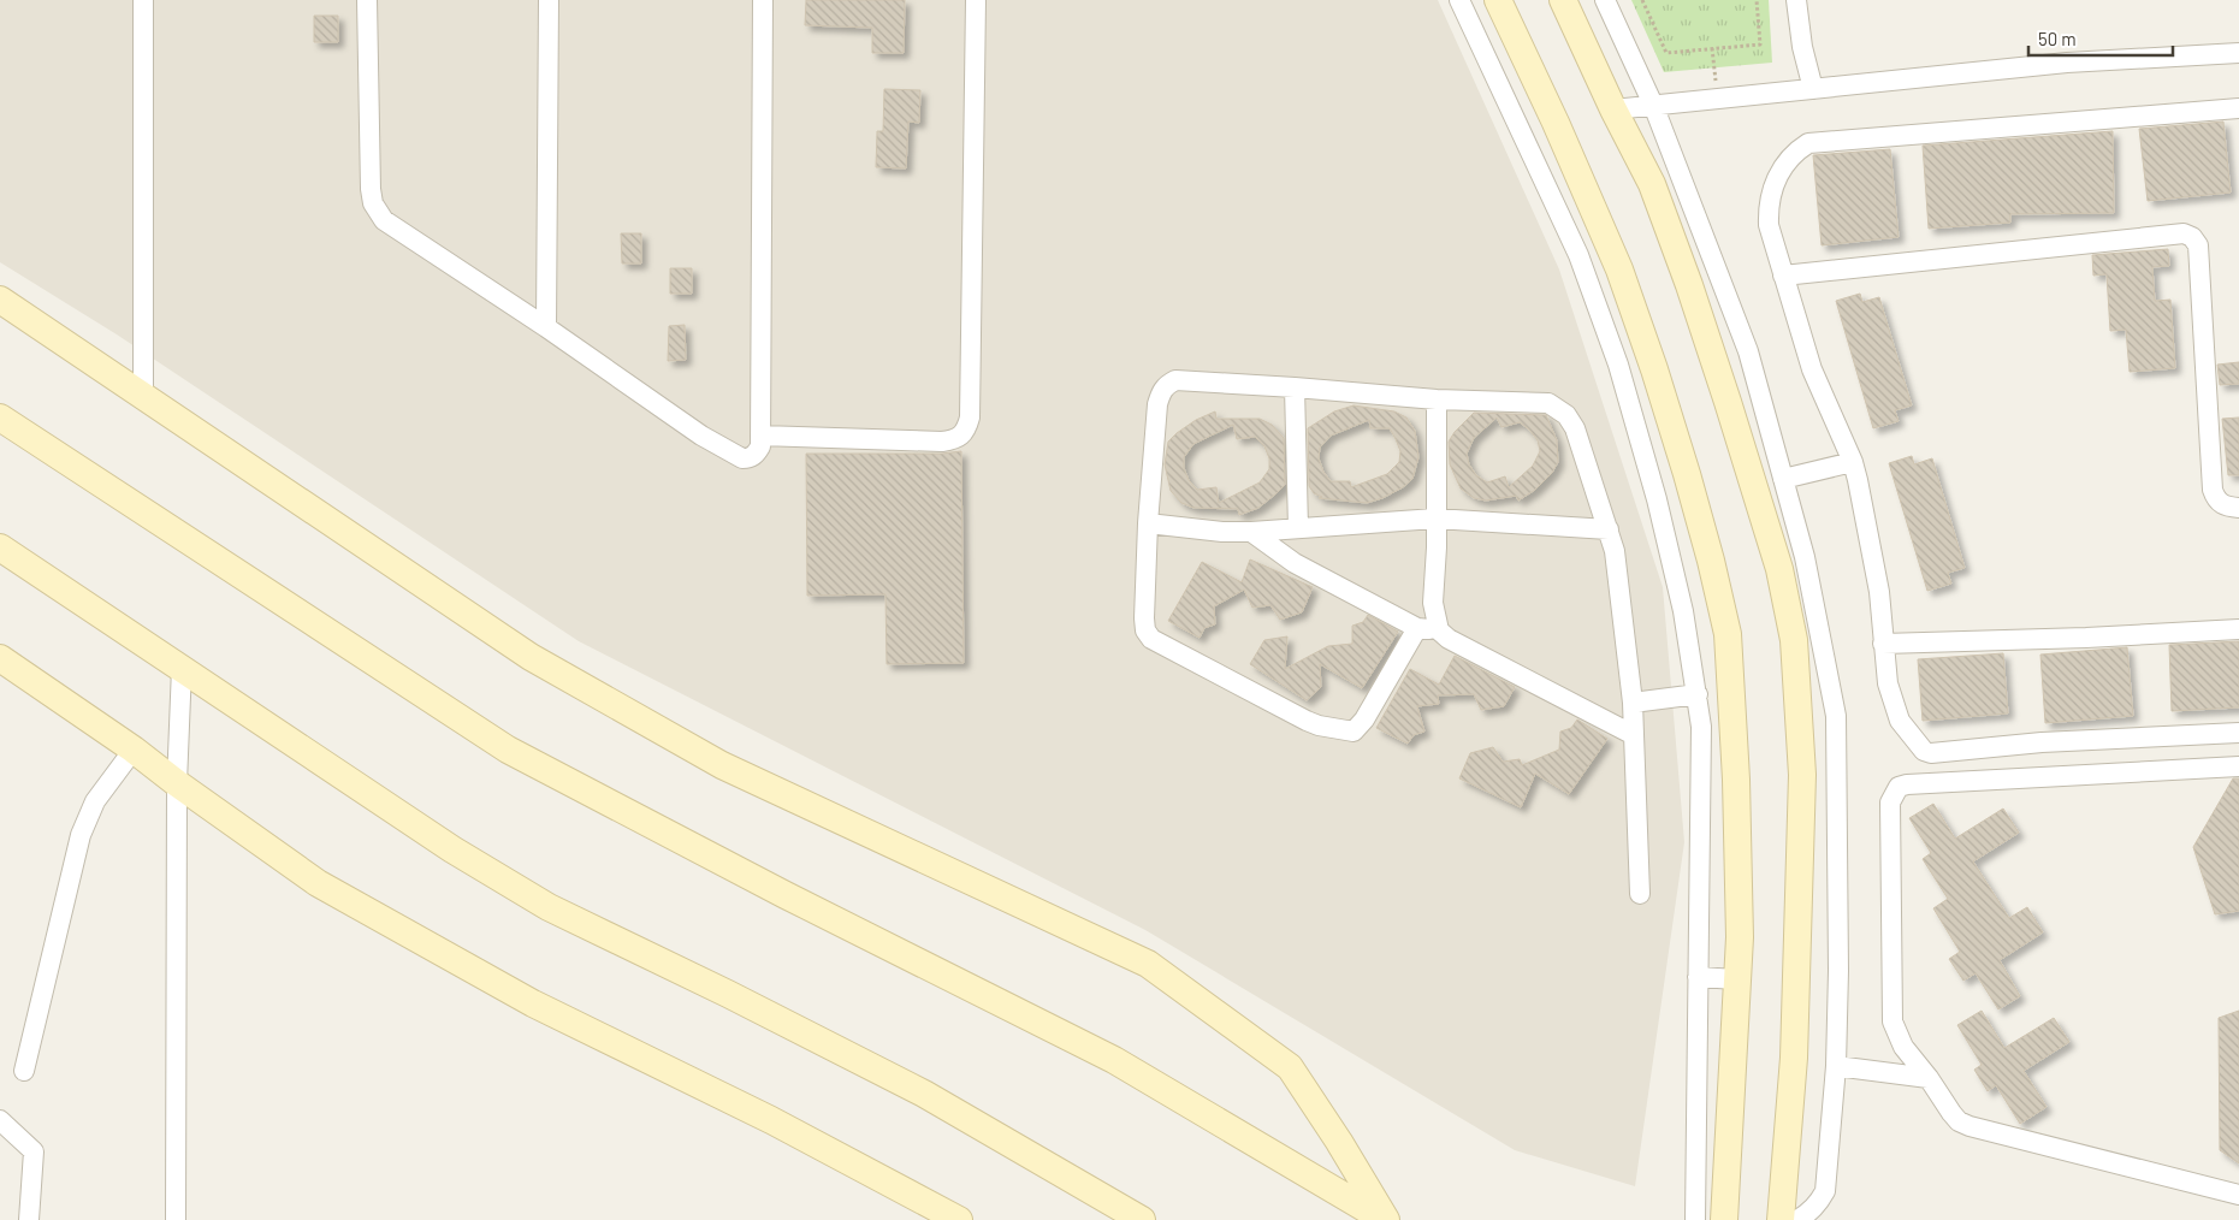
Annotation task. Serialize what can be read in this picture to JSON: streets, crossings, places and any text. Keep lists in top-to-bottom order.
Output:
{
  "scale_bar": "50 m"
}
